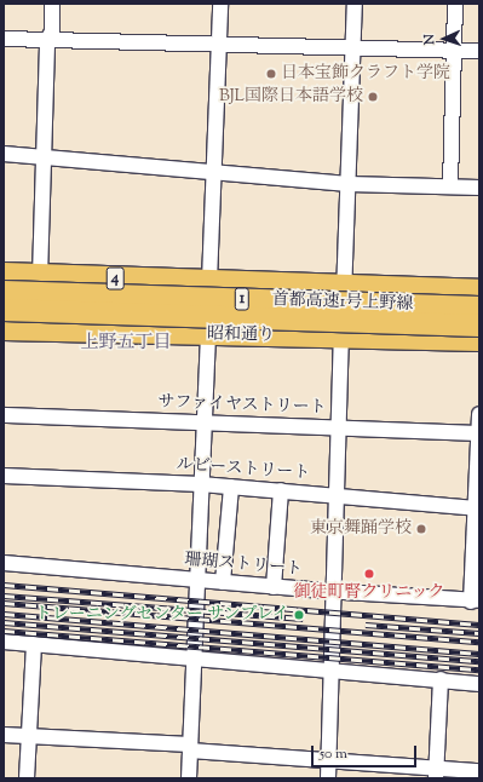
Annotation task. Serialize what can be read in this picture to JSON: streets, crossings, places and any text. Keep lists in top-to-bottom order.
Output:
{
  "streets": {
    "highway": [
      "4",
      "1",
      "首都高速1号上野線",
      "昭和通り"
    ],
    "street": ["サファイヤストリート", "ルビーストリート", "珊瑚ストリート"]
  },
  "districts": ["上野五丁目"],
  "places": [
    "日本宝飾クラフト学院",
    "BJL国際日本語学校",
    "東京舞踊学校",
    "御徒町腎クリニック",
    "トレーニングセンター サンプレイ"
  ],
  "scale_bar": "50 m",
  "north": "left"
}
